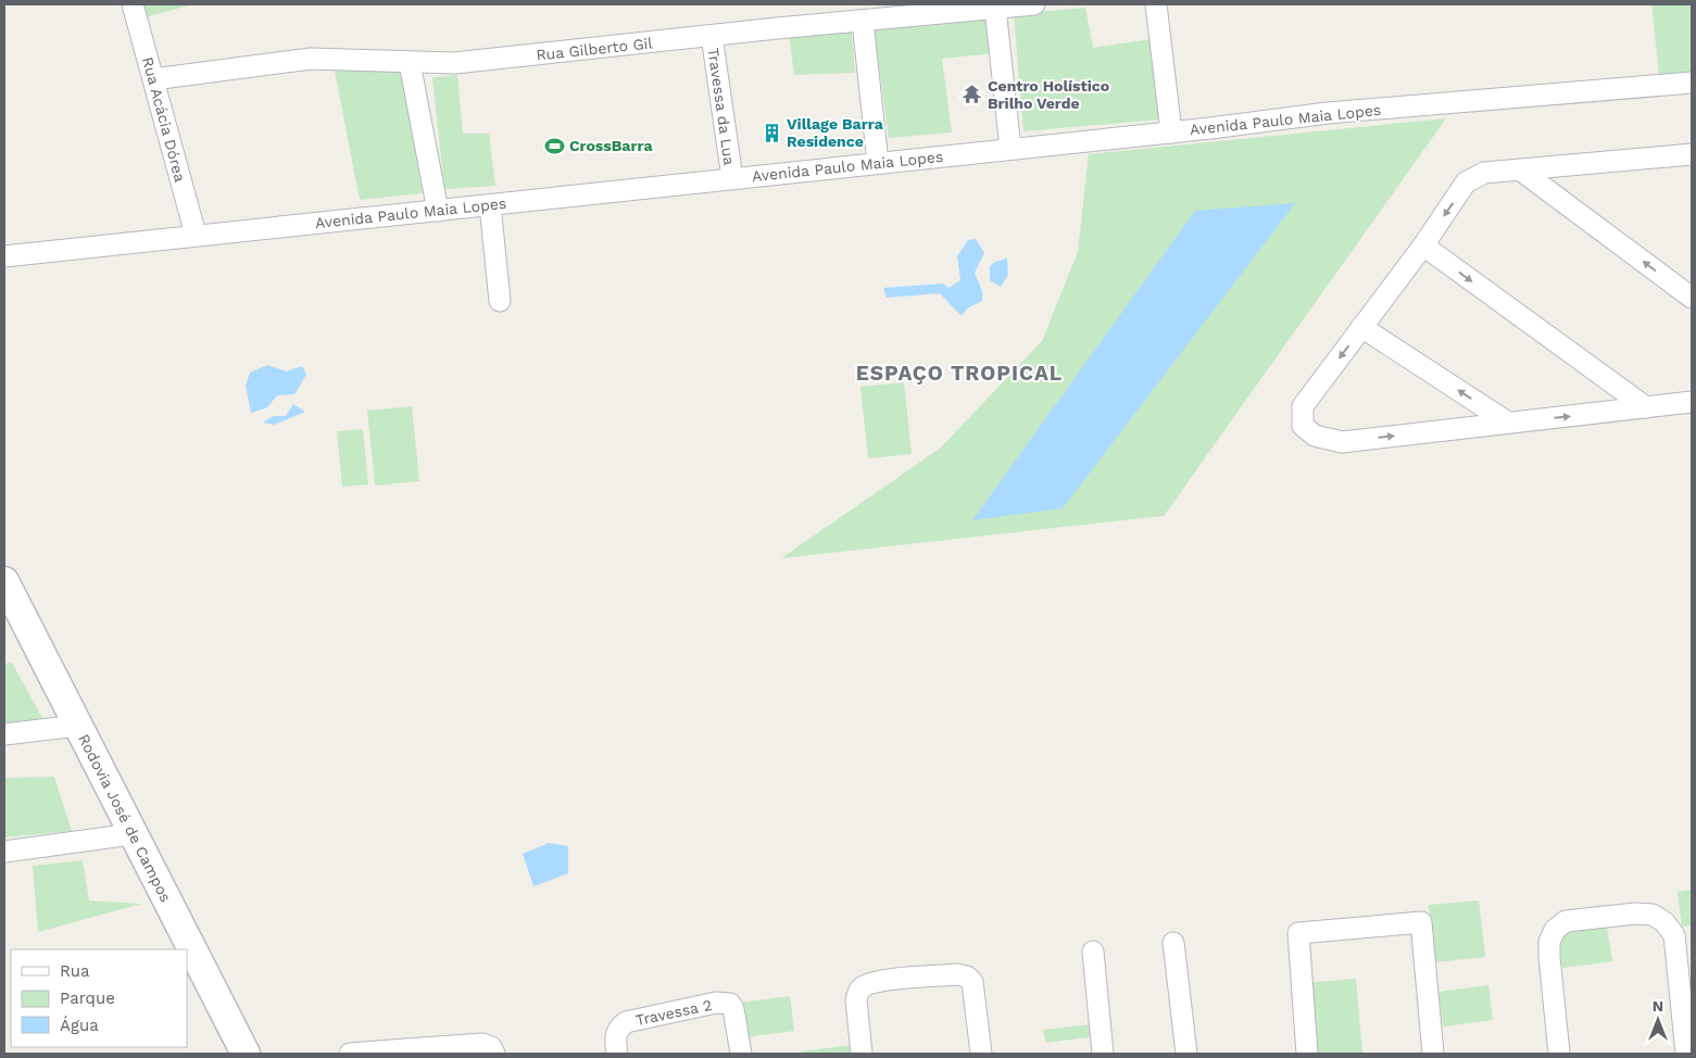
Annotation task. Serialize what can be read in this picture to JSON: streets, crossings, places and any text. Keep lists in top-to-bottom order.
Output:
{
  "streets": {
    "main road": ["Rodovia José de Campos"],
    "street": [
      "Rua Gilberto Gil",
      "Travessa da Lua",
      "Rua Acácia Dórea",
      "Avenida Paulo Maia Lopes",
      "Travessa 2"
    ]
  },
  "crossings": [
    ["Rua Gilberto Gil", "Travessa da Lua"],
    ["Rua Gilberto Gil", "Rua Acácia Dórea"],
    ["Travessa da Lua", "Avenida Paulo Maia Lopes"],
    ["Rua Acácia Dórea", "Avenida Paulo Maia Lopes"]
  ],
  "districts": ["ESPAÇO TROPICAL"],
  "places": {
    "temple": ["Centro Holístico Brilho Verde"],
    "building": ["Village Barra Residence"],
    "sports": ["CrossBarra"]
  },
  "legend": ["Rua", "Parque", "Água"],
  "north": "top"
}
